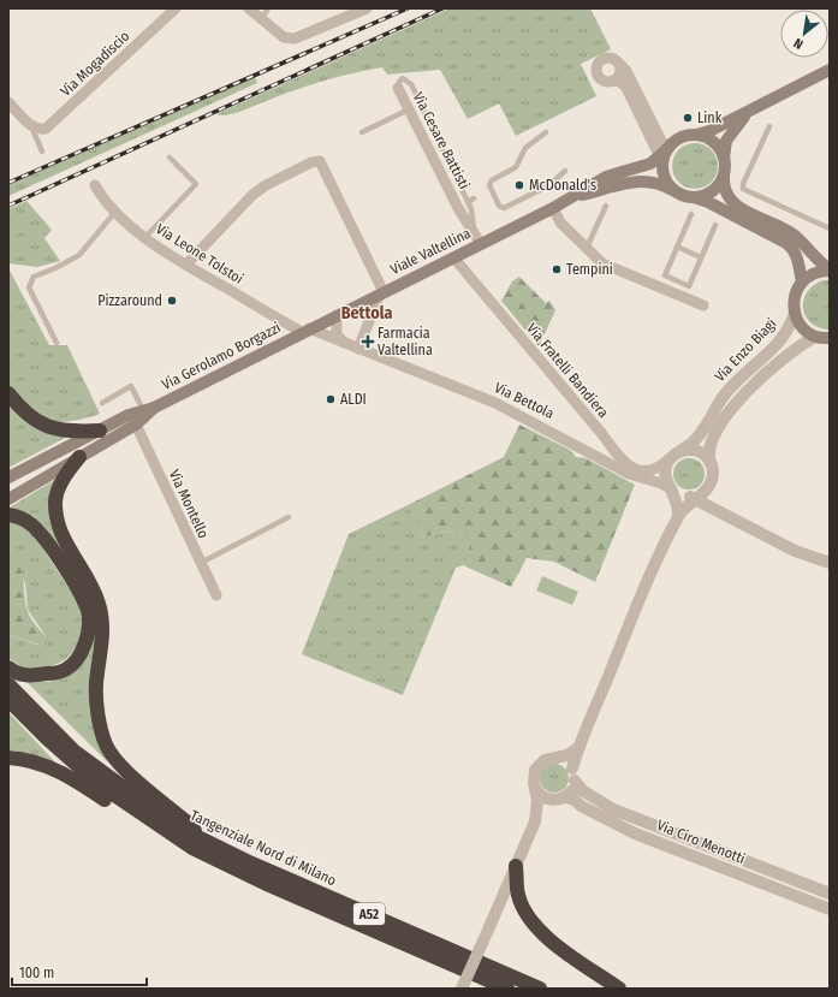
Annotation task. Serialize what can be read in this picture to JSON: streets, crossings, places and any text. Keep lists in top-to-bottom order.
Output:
{
  "streets": {
    "highway": ["Tangenziale Nord di Milano", "A52"],
    "main road": ["Viale Valtellina", "Via Gerolamo Borgazzi"],
    "street": [
      "Via Mogadiscio",
      "Via Cesare Battisti",
      "Via Leone Tolstoi",
      "Via Enzo Biagi",
      "Via Fratelli Bandiera",
      "Via Bettola",
      "Via Montello",
      "Via Ciro Menotti"
    ]
  },
  "crossings": [
    ["Via Cesare Battisti", "Viale Valtellina"],
    ["Viale Valtellina", "Via Leone Tolstoi"],
    ["Viale Valtellina", "Via Gerolamo Borgazzi"],
    ["Viale Valtellina", "Via Fratelli Bandiera"],
    ["Viale Valtellina", "Via Bettola"],
    ["Via Leone Tolstoi", "Via Gerolamo Borgazzi"],
    ["Via Leone Tolstoi", "Via Bettola"],
    ["Via Enzo Biagi", "Via Fratelli Bandiera"],
    ["Via Enzo Biagi", "Via Bettola"],
    ["Via Gerolamo Borgazzi", "Via Bettola"],
    ["Via Gerolamo Borgazzi", "Via Montello"],
    ["Via Fratelli Bandiera", "Via Bettola"]
  ],
  "districts": ["Bettola"],
  "places": {
    "other": [
      "Link",
      "McDonald's",
      "Tempini",
      "Pizzaround",
      "ALDI"
    ],
    "health": ["Farmacia Valtellina"]
  },
  "scale_bar": "100 m",
  "north": "bottom left"
}
